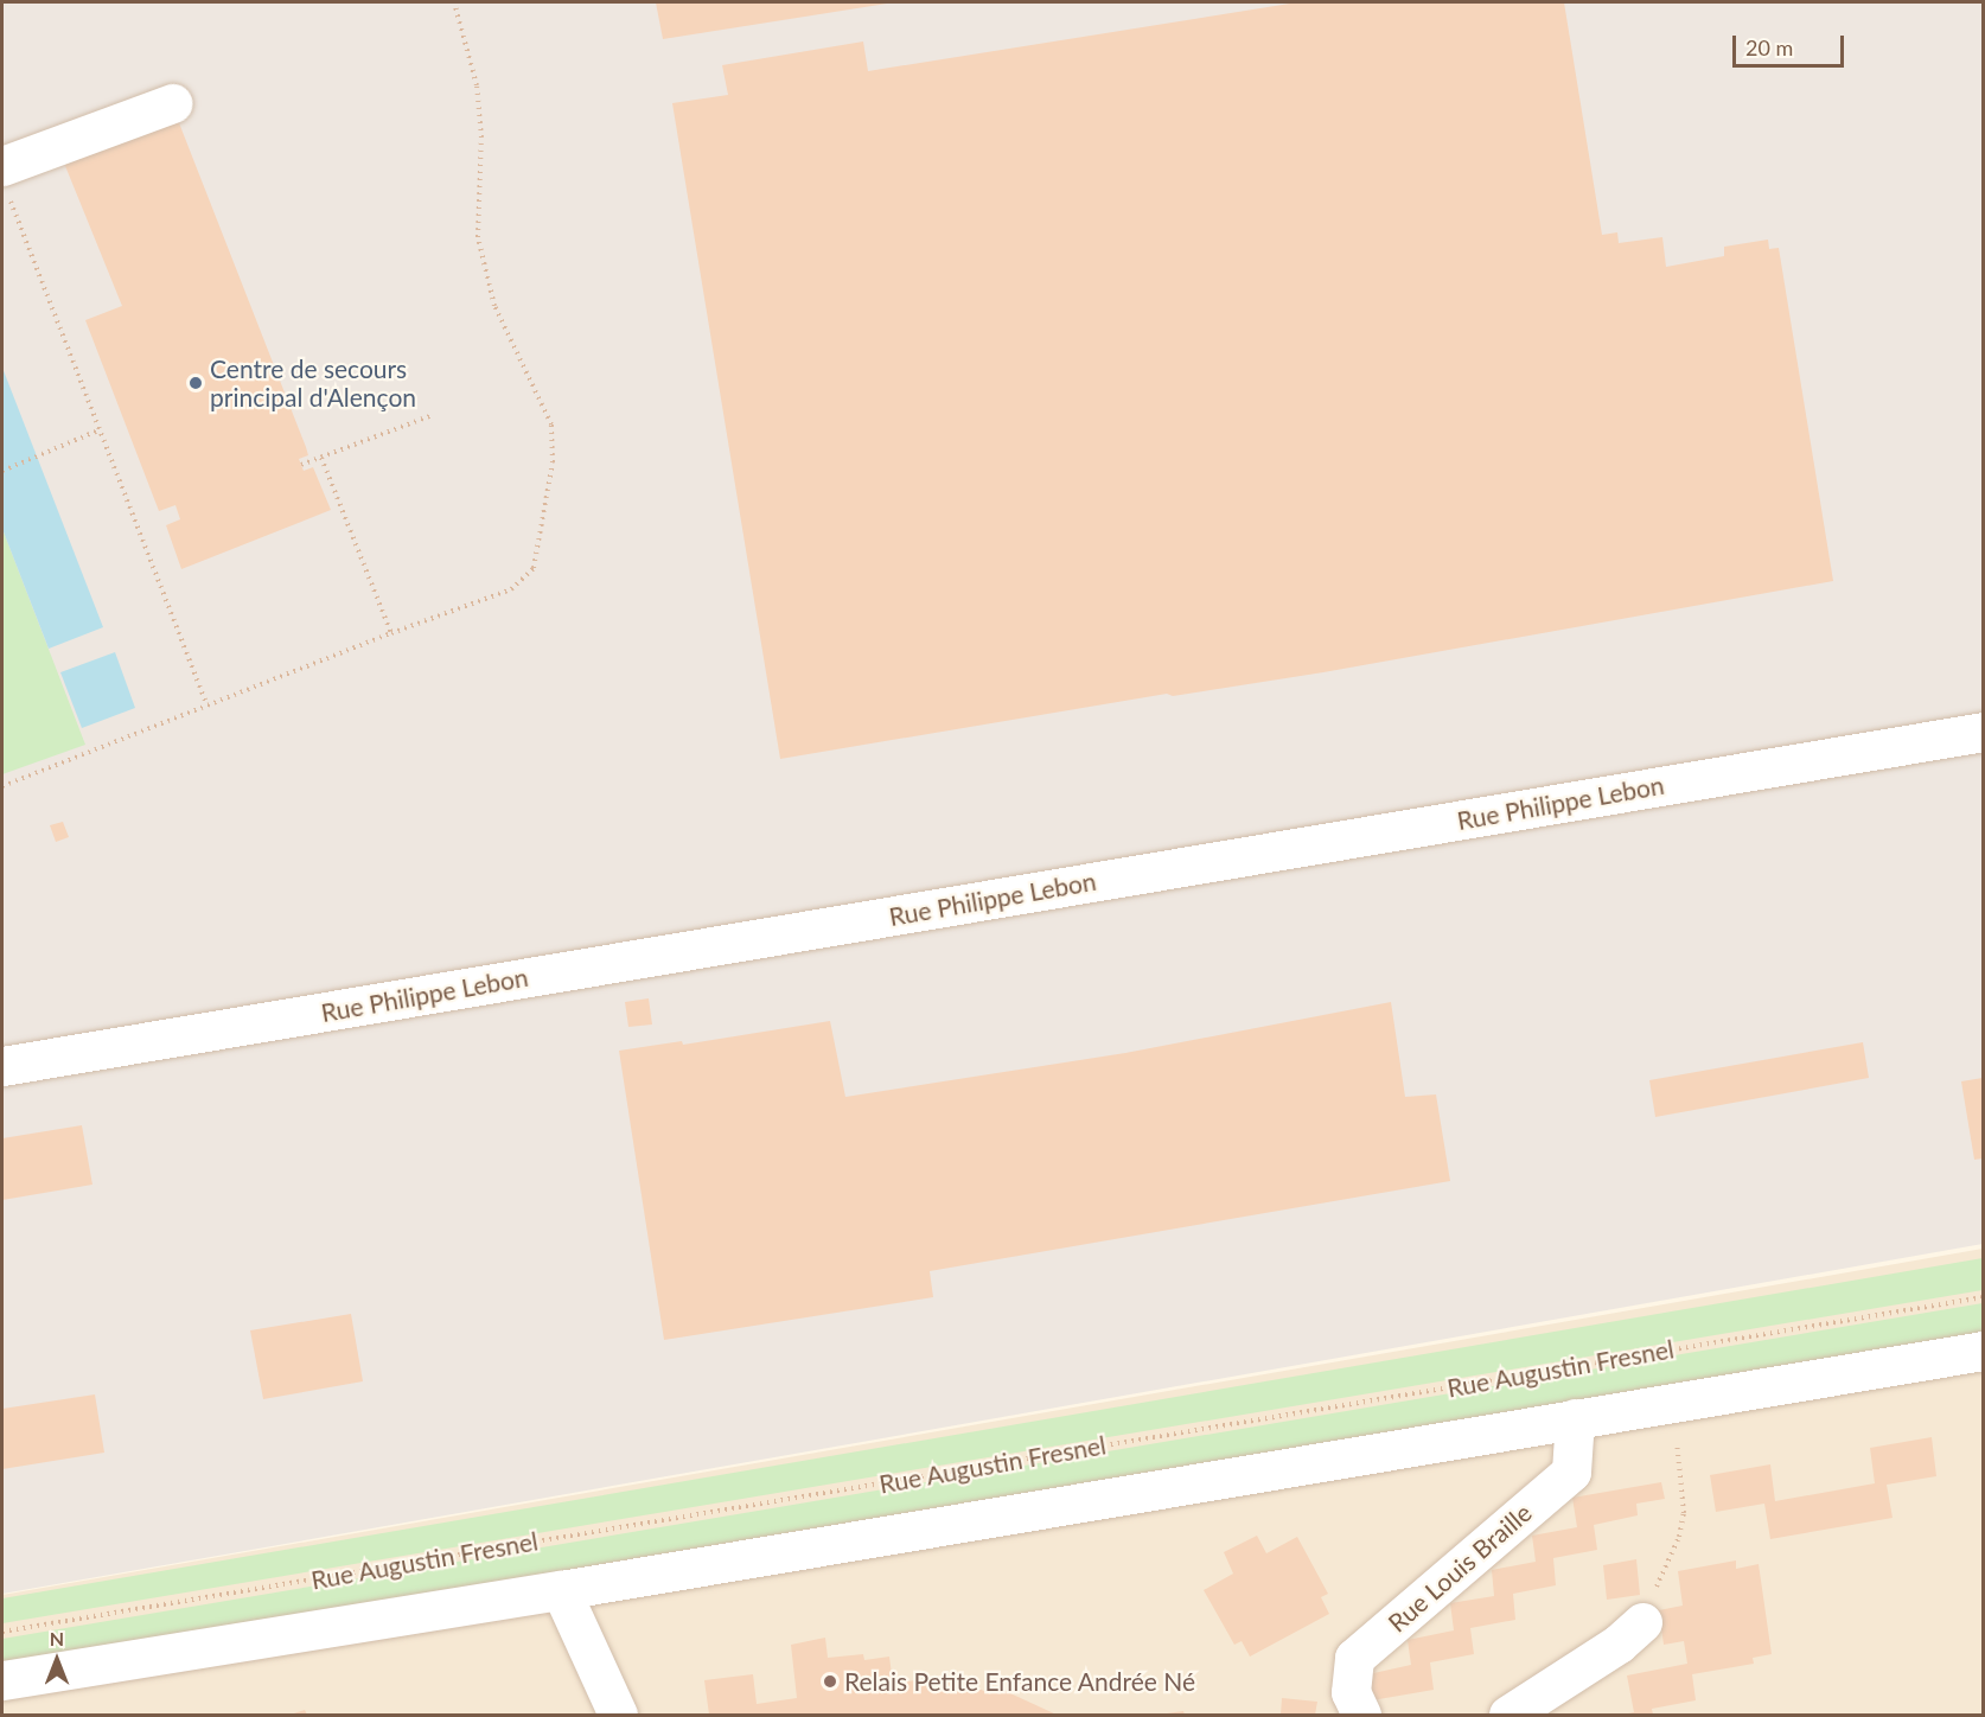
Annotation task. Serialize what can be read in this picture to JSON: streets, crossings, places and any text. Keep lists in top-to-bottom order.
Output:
{
  "streets": {
    "street": ["Rue Philippe Lebon", "Rue Augustin Fresnel", "Rue Louis Braille"]
  },
  "crossings": [
    ["Rue Augustin Fresnel", "Rue Louis Braille"]
  ],
  "places": ["Centre de secours principal d'Alençon", "Relais Petite Enfance Andrée Né"],
  "scale_bar": "20 m",
  "north": "top"
}
